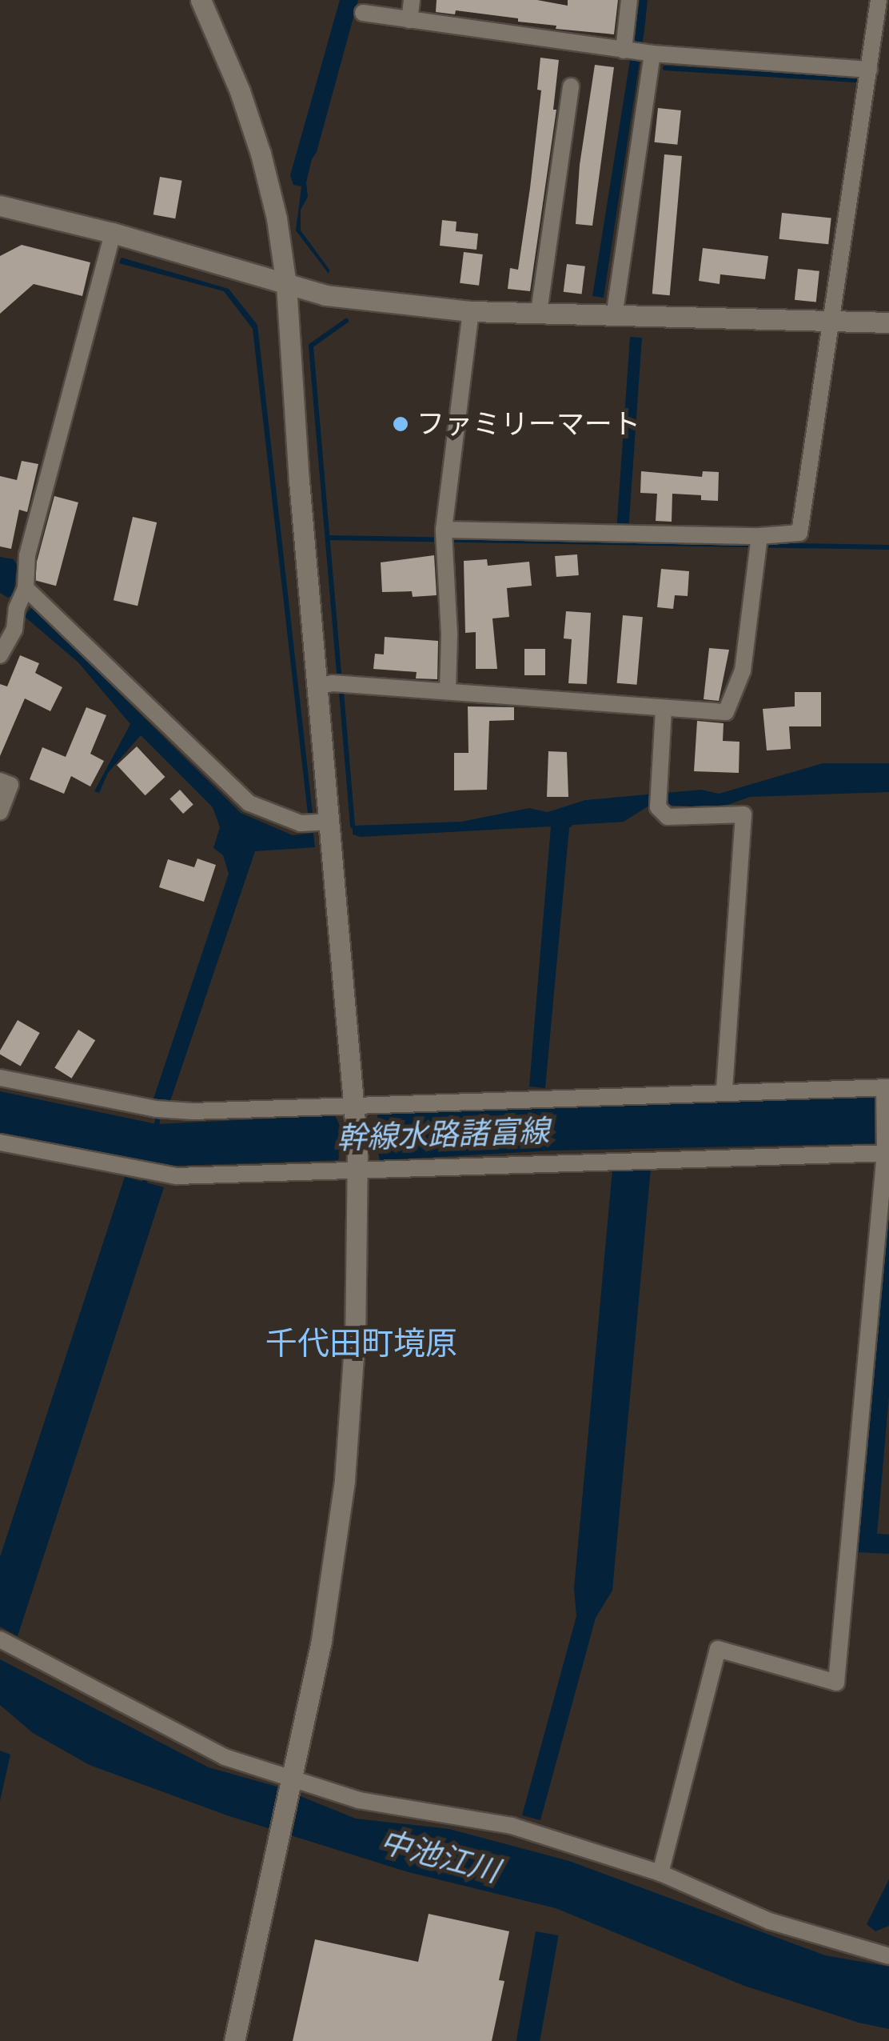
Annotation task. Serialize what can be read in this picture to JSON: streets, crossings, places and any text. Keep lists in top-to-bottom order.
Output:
{
  "districts": ["千代田町境原"],
  "water": ["幹線水路諸富線", "中池江川"],
  "places": ["ファミリーマート"]
}
